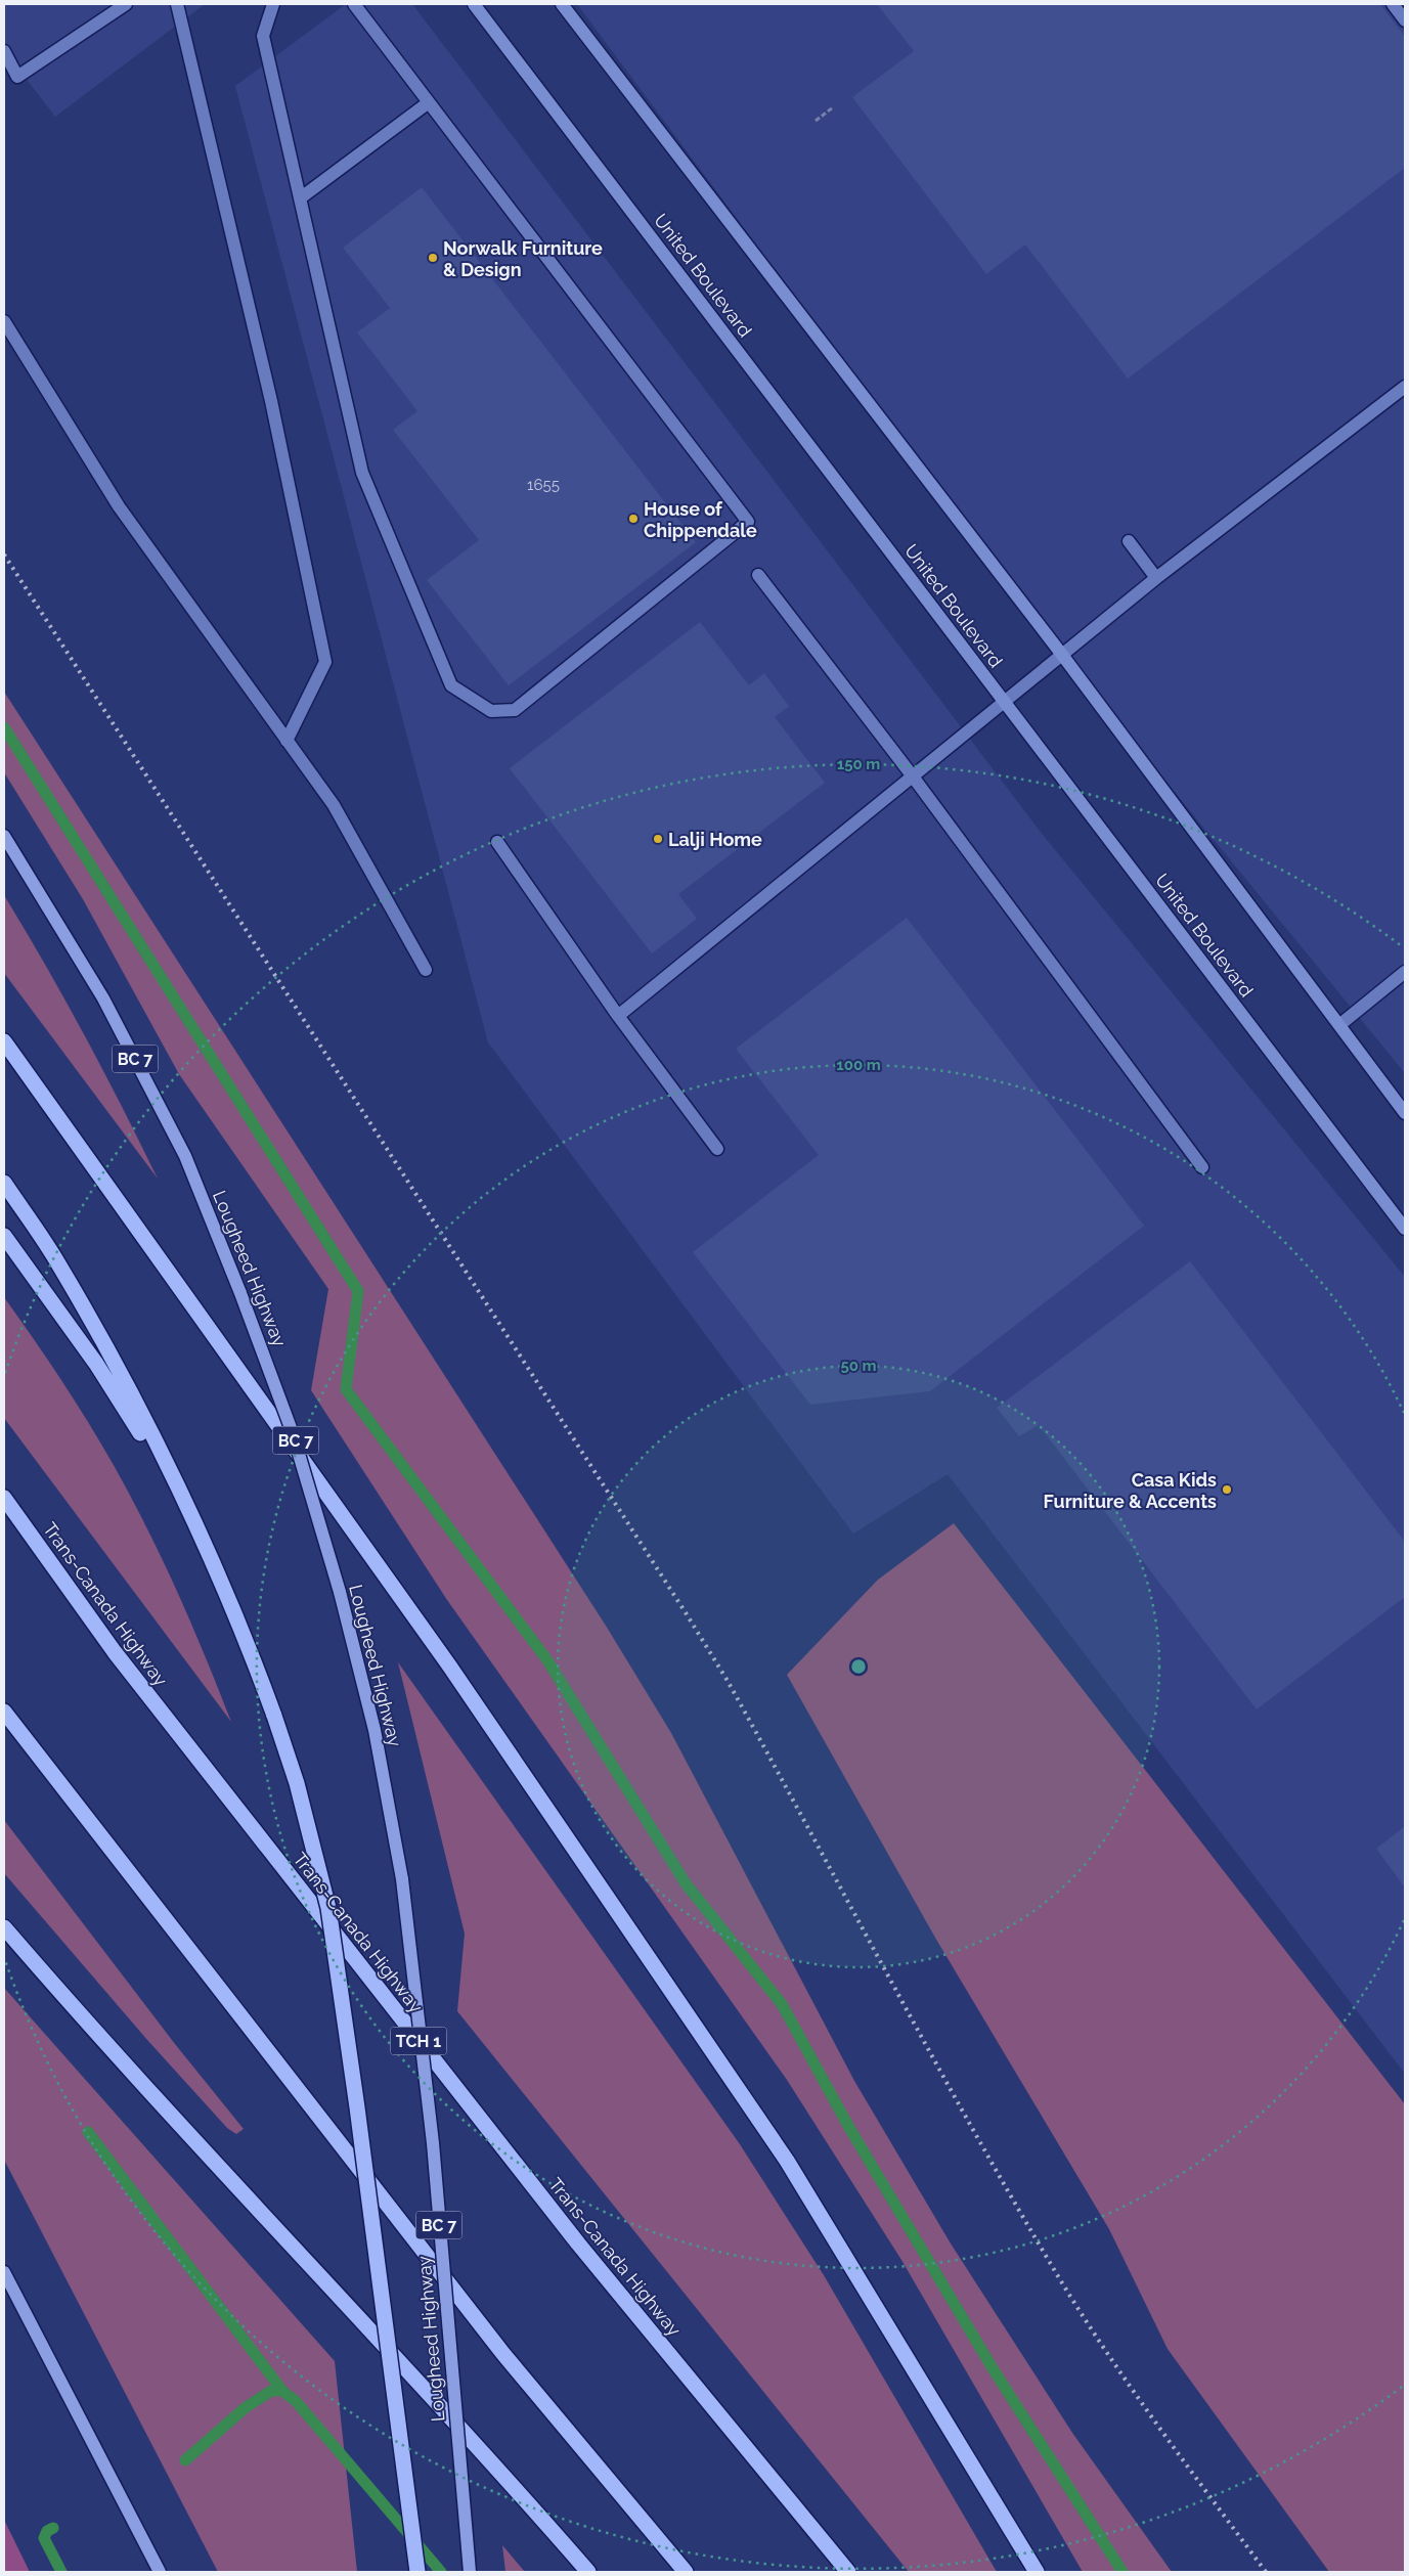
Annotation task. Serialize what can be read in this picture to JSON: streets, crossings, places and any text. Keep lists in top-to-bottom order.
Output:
{
  "streets": {
    "highway": ["Trans-Canada Highway", "TCH 1"],
    "main road": ["United Boulevard", "BC 7", "Lougheed Highway"]
  },
  "places": [
    "Norwalk Furniture & Design",
    "House of Chippendale",
    "Lalji Home",
    "Casa Kids Furniture & Accents"
  ],
  "house_numbers": ["1655"],
  "rings": ["150 m", "100 m", "50 m"]
}
